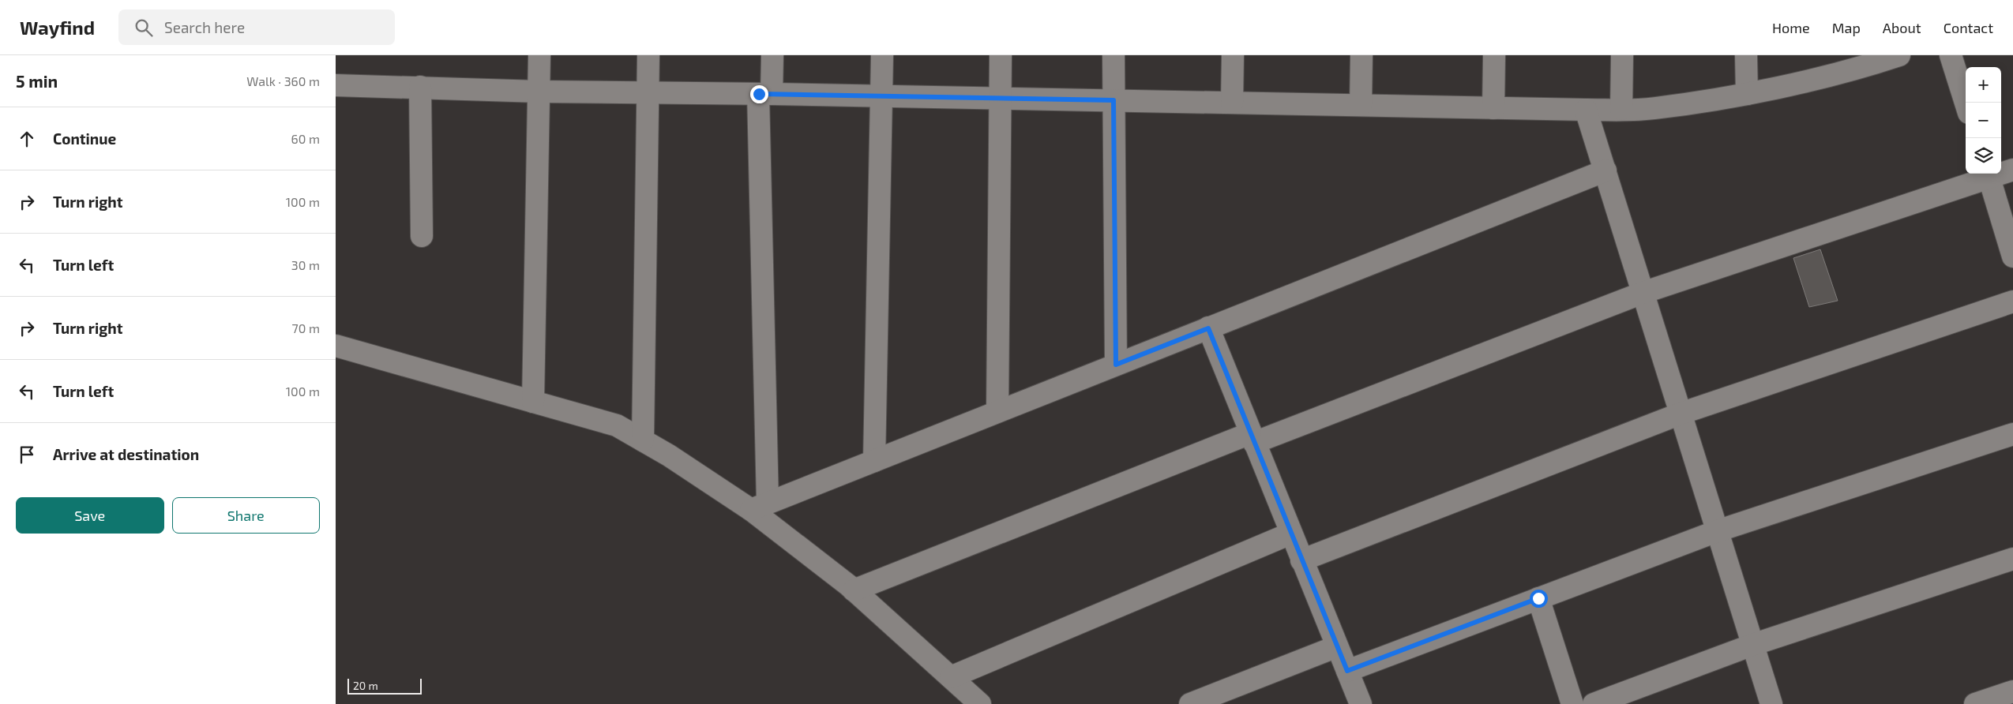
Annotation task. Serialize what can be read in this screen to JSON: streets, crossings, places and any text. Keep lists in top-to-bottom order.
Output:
{
  "scale_bar": "20 m",
  "page": {
    "header": "Wayfind",
    "search": "Search here",
    "nav": [
      "Home",
      "Map",
      "About",
      "Contact"
    ],
    "heading": ["5 min", "Walk · 360 m"],
    "map_buttons": ["+", "−"],
    "list": [
      ["Continue", "60 m"],
      ["Turn right", "100 m"],
      ["Turn left", "30 m"],
      ["Turn right", "70 m"],
      ["Turn left", "100 m"],
      "Arrive at destination"
    ],
    "buttons": ["Save", "Share"],
    "scale": "20 m"
  }
}
